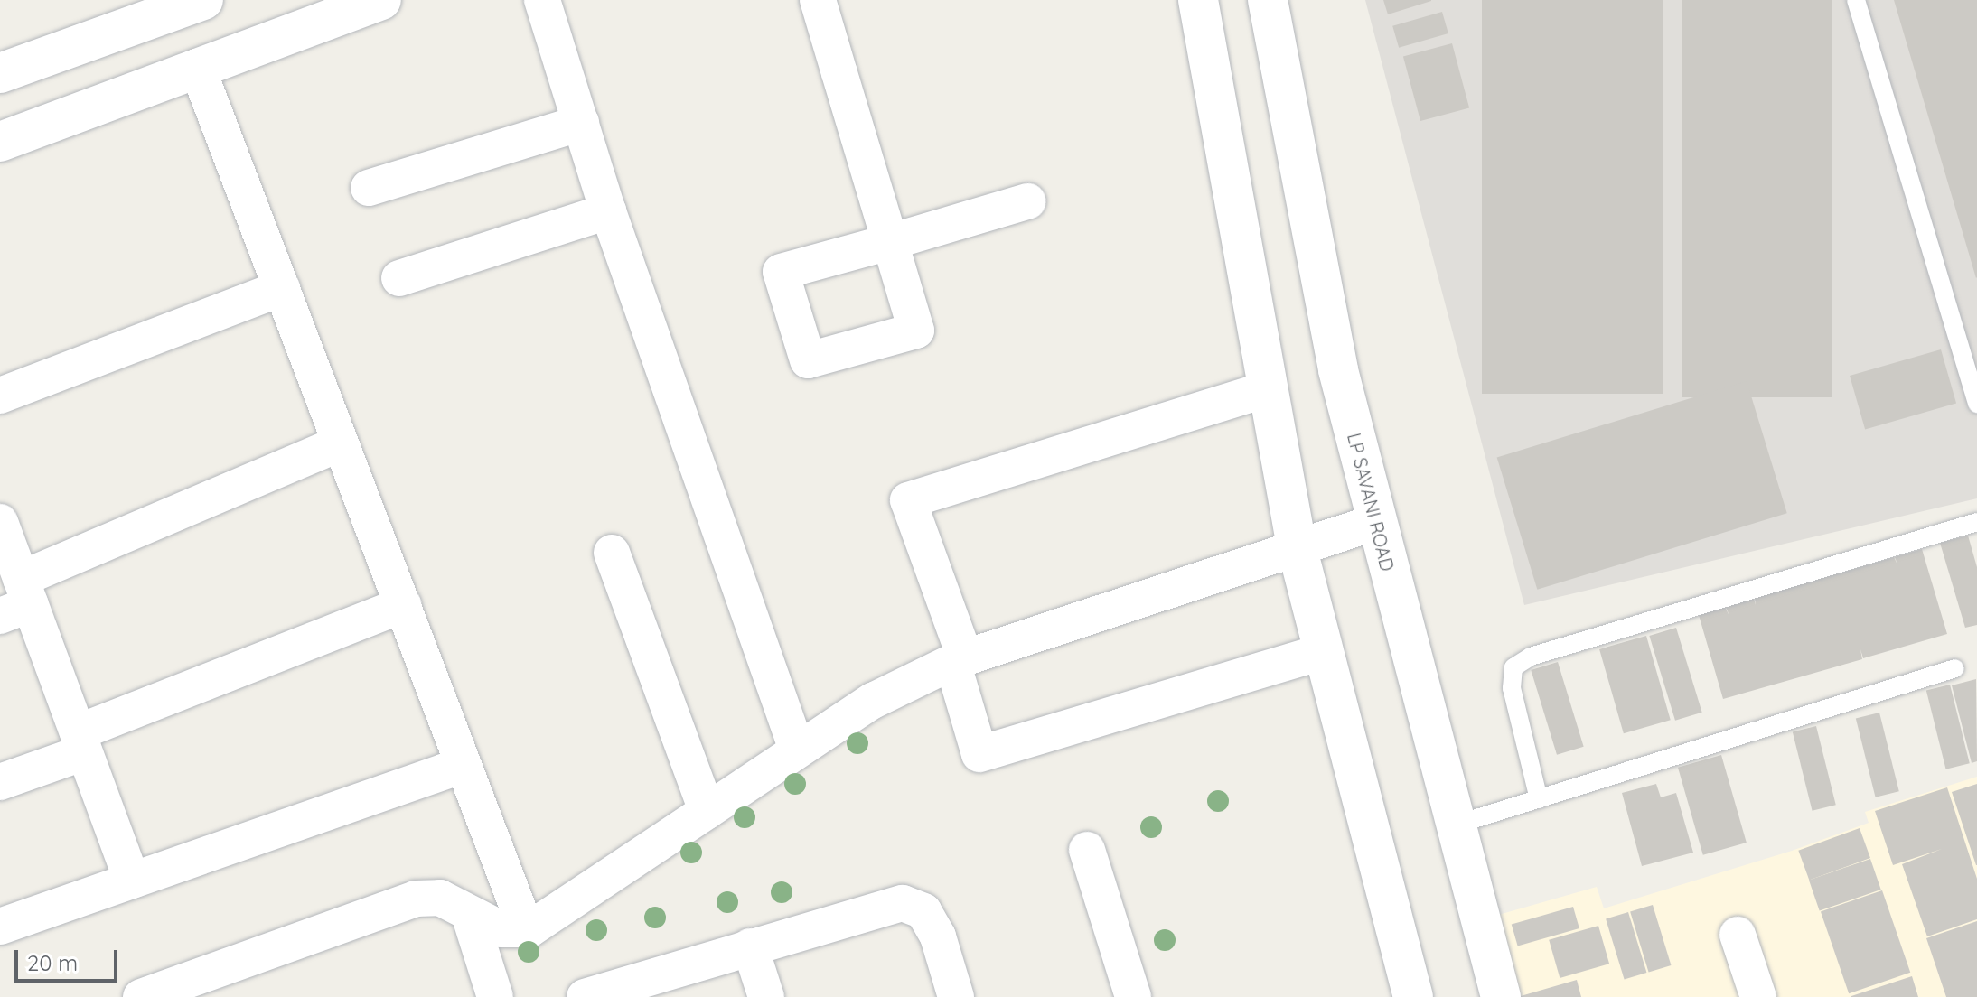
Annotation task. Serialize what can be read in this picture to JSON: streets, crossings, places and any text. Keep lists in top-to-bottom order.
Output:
{
  "streets": {
    "main road": ["LP SAVANI ROAD"]
  },
  "scale_bar": "20 m"
}
